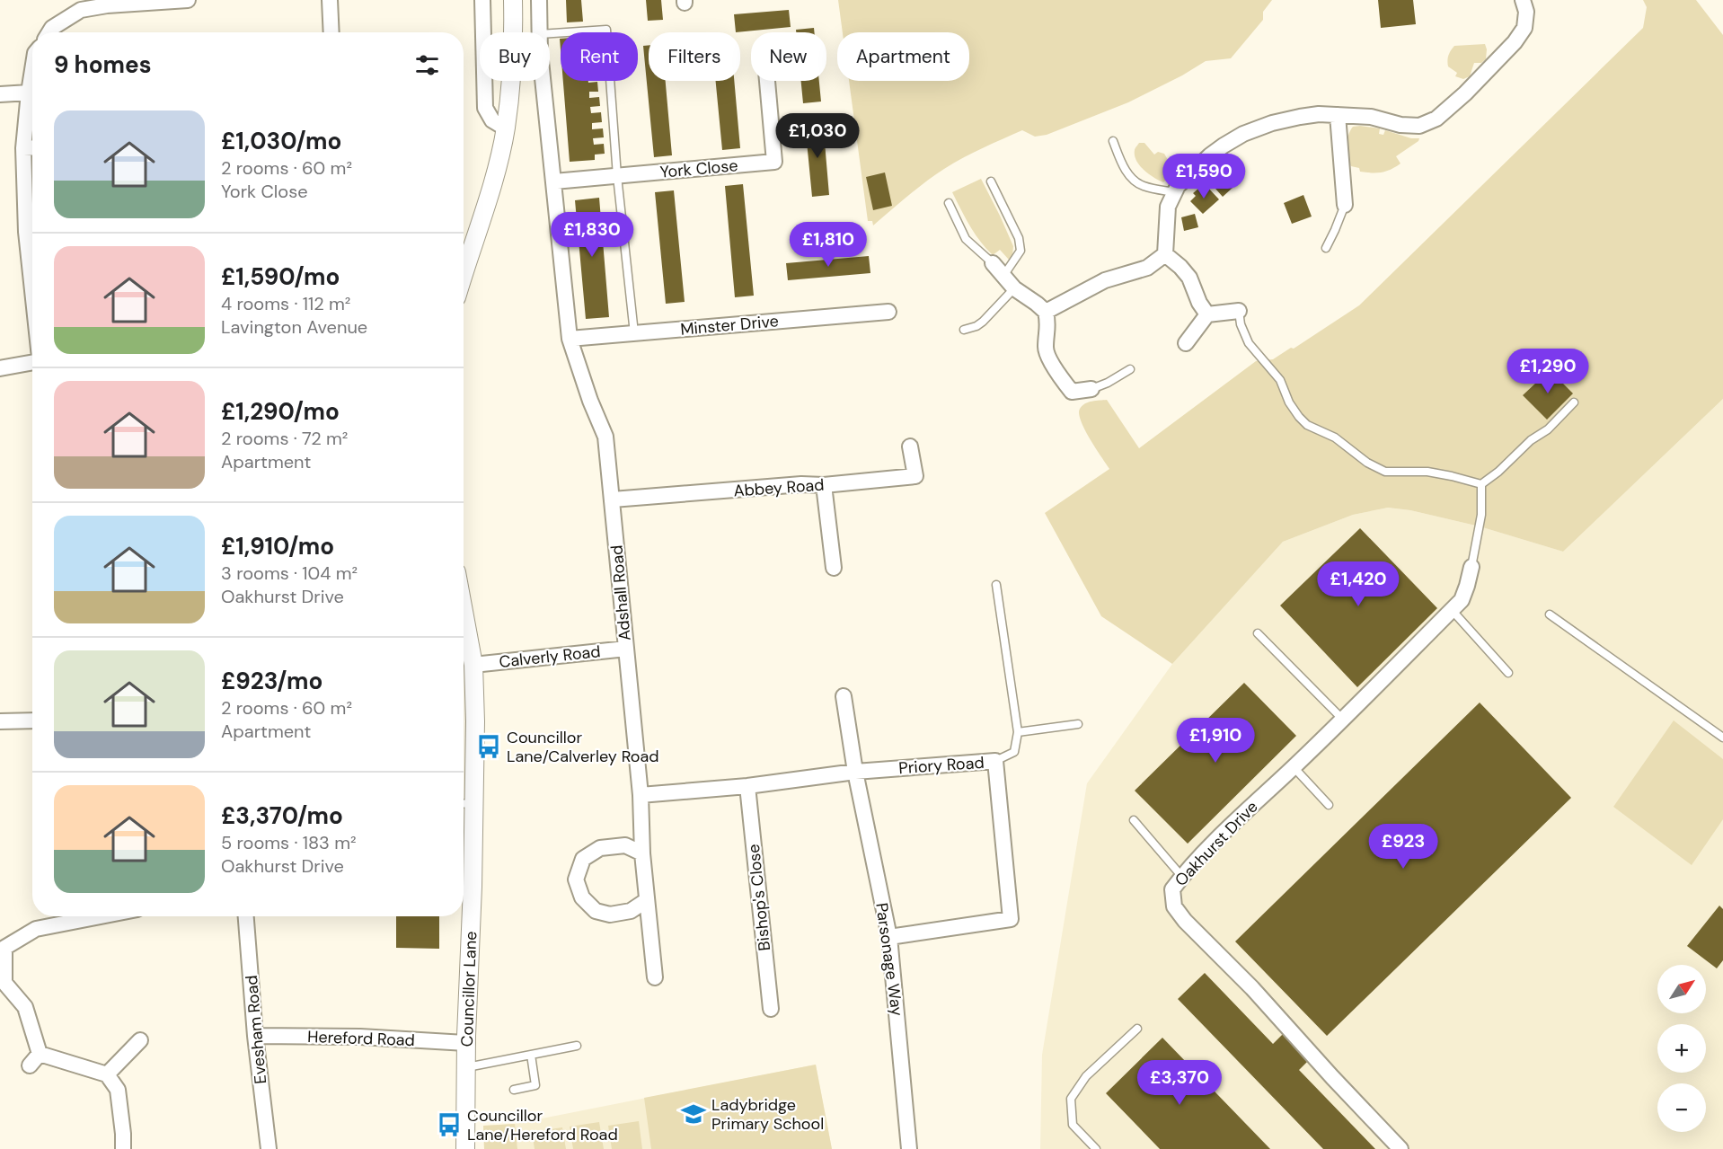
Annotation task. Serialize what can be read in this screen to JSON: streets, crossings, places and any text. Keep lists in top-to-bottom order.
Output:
{
  "streets": {
    "street": [
      "York Close",
      "Minster Drive",
      "Abbey Road",
      "Adshall Road",
      "Calverly Road",
      "Priory Road",
      "Oakhurst Drive",
      "Bishop's Close",
      "Parsonage Way",
      "Councillor Lane",
      "Evesham Road",
      "Hereford Road"
    ]
  },
  "crossings": [
    ["Minster Drive", "Adshall Road"],
    ["Abbey Road", "Adshall Road"],
    ["Adshall Road", "Calverly Road"],
    ["Adshall Road", "Priory Road"],
    ["Calverly Road", "Councillor Lane"],
    ["Priory Road", "Bishop's Close"],
    ["Priory Road", "Parsonage Way"],
    ["Councillor Lane", "Hereford Road"],
    ["Evesham Road", "Hereford Road"]
  ],
  "places": {
    "bus stop": ["Councillor Lane/Calverley Road", "Councillor Lane/Hereford Road"],
    "school or university": ["Ladybridge Primary School"]
  },
  "north": "top right",
  "page": {
    "chip": [
      "Buy",
      "Rent",
      "Filters",
      "New",
      "Apartment"
    ],
    "heading": "9 homes",
    "list": [
      {
        "name": "£1,030/mo",
        "note": "2 rooms · 60 m² · York Close"
      },
      {
        "name": "£1,590/mo",
        "note": "4 rooms · 112 m² · Lavington Avenue"
      },
      {
        "name": "£1,290/mo",
        "note": "2 rooms · 72 m² · Apartment"
      },
      {
        "name": "£1,910/mo",
        "note": "3 rooms · 104 m² · Oakhurst Drive"
      },
      {
        "name": "£923/mo",
        "note": "2 rooms · 60 m² · Apartment"
      },
      {
        "name": "£3,370/mo",
        "note": "5 rooms · 183 m² · Oakhurst Drive"
      }
    ],
    "price": [
      "£1,030",
      "£1,590",
      "£1,830",
      "£1,810",
      "£1,290",
      "£1,420",
      "£1,910",
      "£923",
      "£3,370"
    ],
    "map_buttons": ["+", "−"]
  }
}
